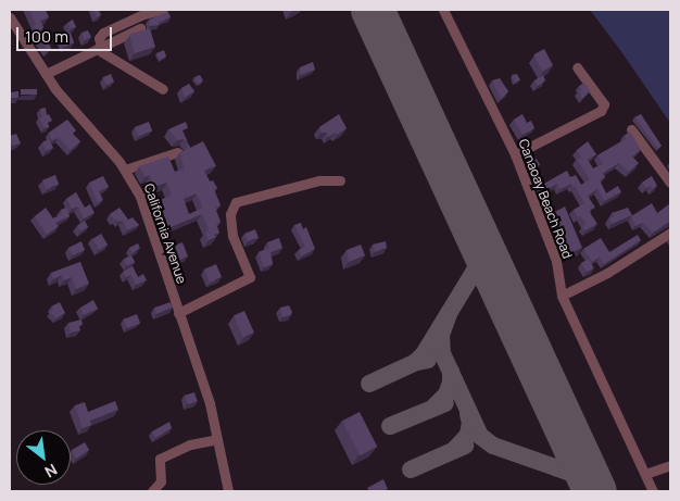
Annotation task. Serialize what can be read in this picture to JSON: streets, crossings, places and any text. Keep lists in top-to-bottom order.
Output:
{
  "streets": {
    "street": ["Canaoay Beach Road", "California Avenue"]
  },
  "scale_bar": "100 m",
  "north": "bottom right"
}
